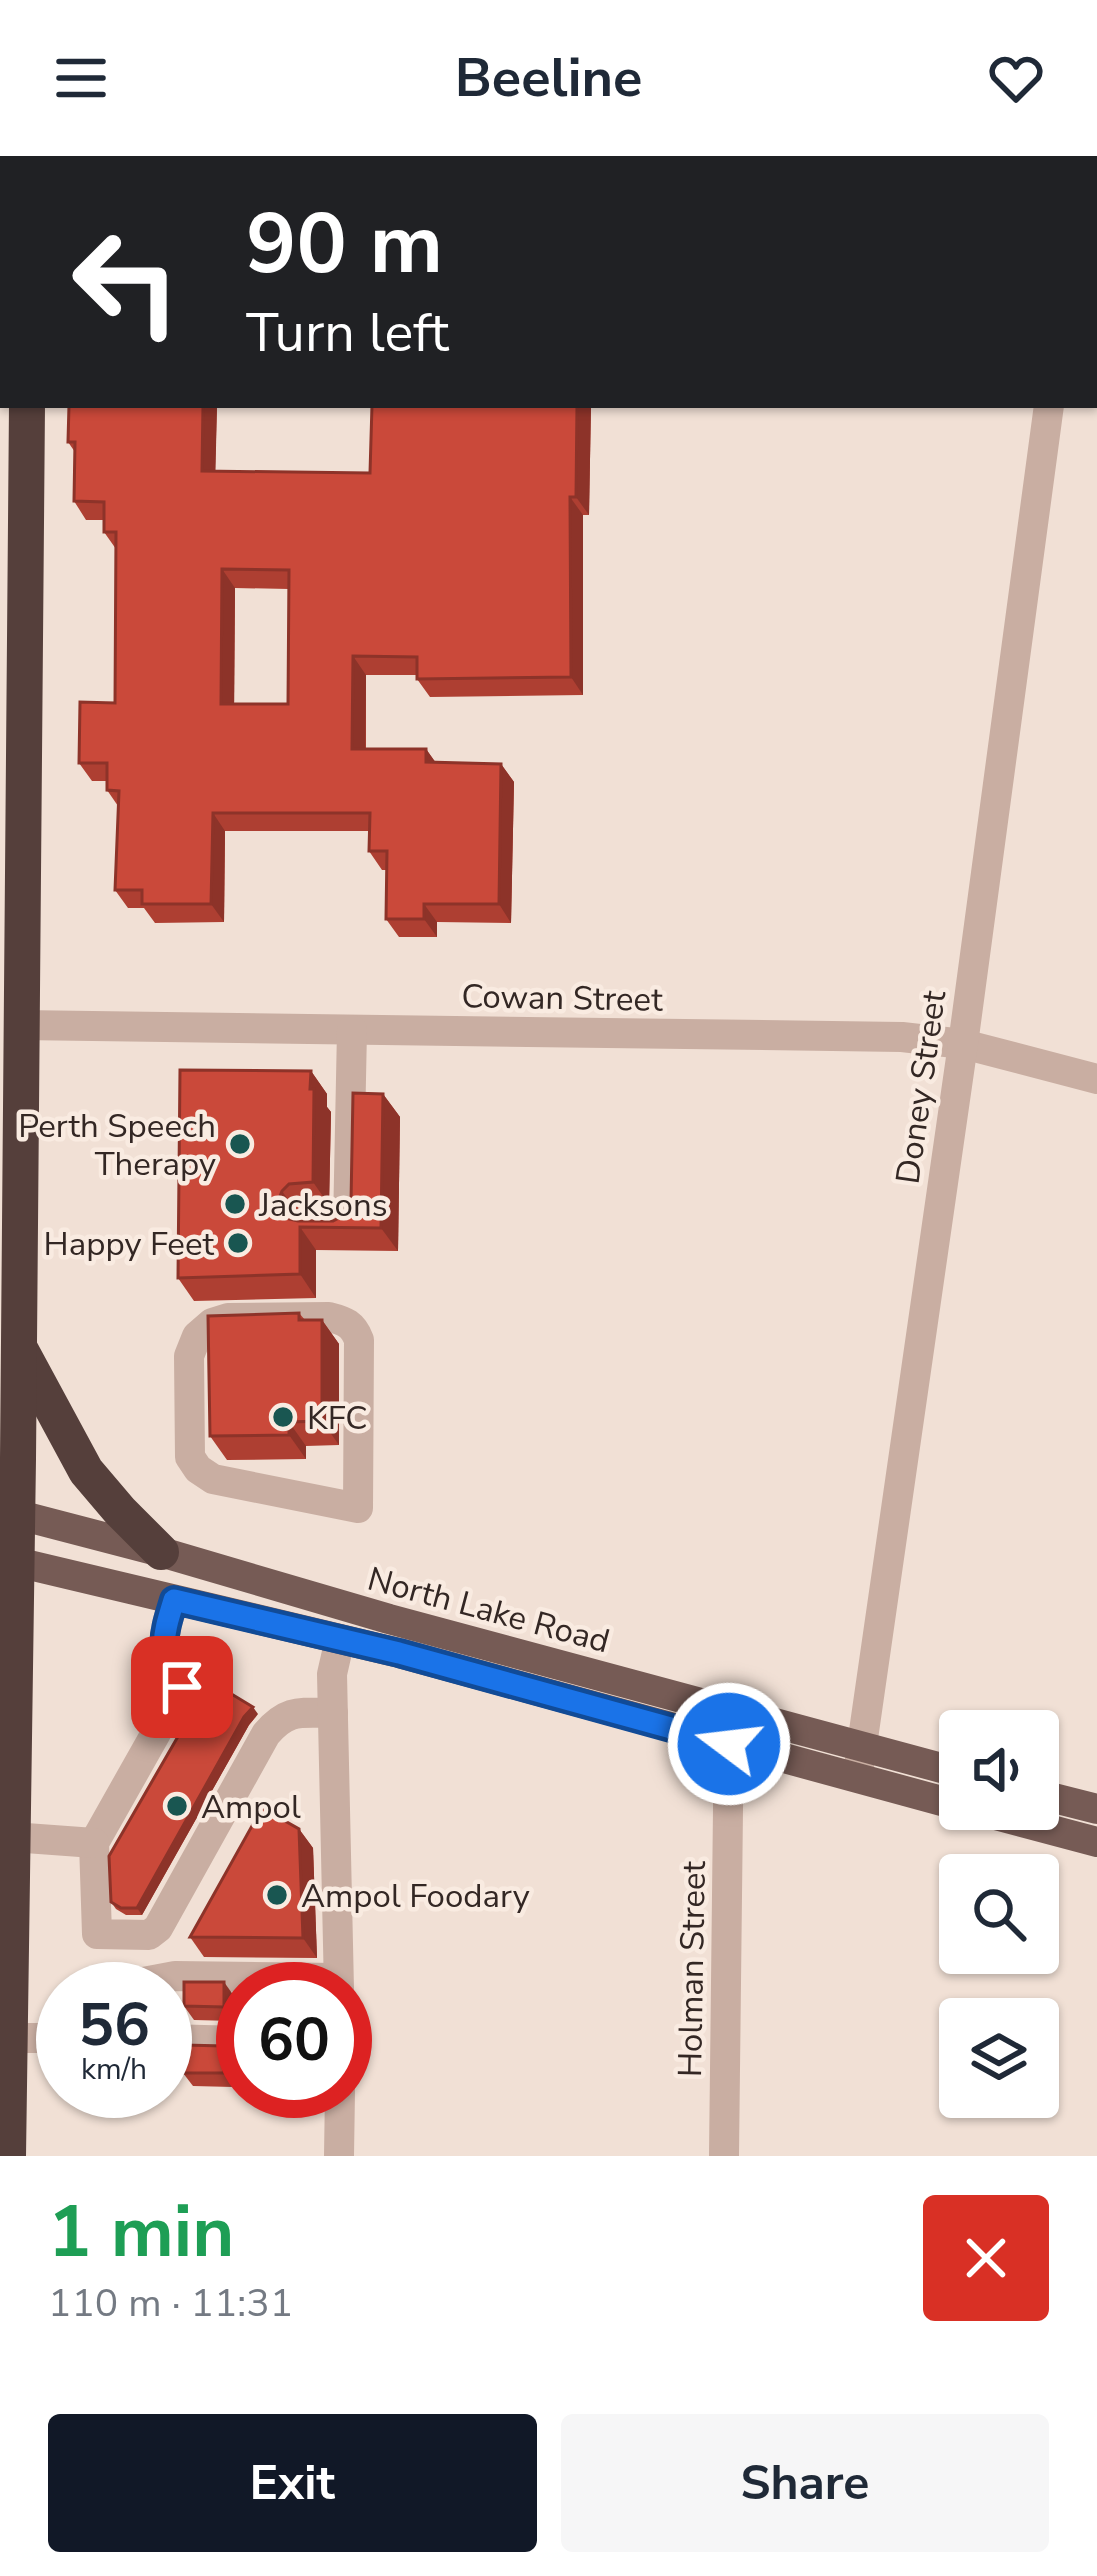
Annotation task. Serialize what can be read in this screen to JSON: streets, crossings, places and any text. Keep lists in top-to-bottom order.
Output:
{
  "streets": {
    "main road": ["North Lake Road"],
    "street": ["Cowan Street", "Doney Street", "Holman Street"]
  },
  "crossings": [
    ["Cowan Street", "Doney Street"],
    ["Doney Street", "North Lake Road"],
    ["North Lake Road", "Holman Street"]
  ],
  "places": [
    "Perth Speech Therapy",
    "Jacksons",
    "Happy Feet",
    "KFC",
    "Ampol",
    "Ampol Foodary"
  ],
  "page": {
    "header": "Beeline",
    "turn": ["90 m", "Turn left"],
    "speed": "56 km/h",
    "limit": "60",
    "heading": ["1 min", "110 m · 11:31"],
    "buttons": ["Exit", "Share"]
  }
}
